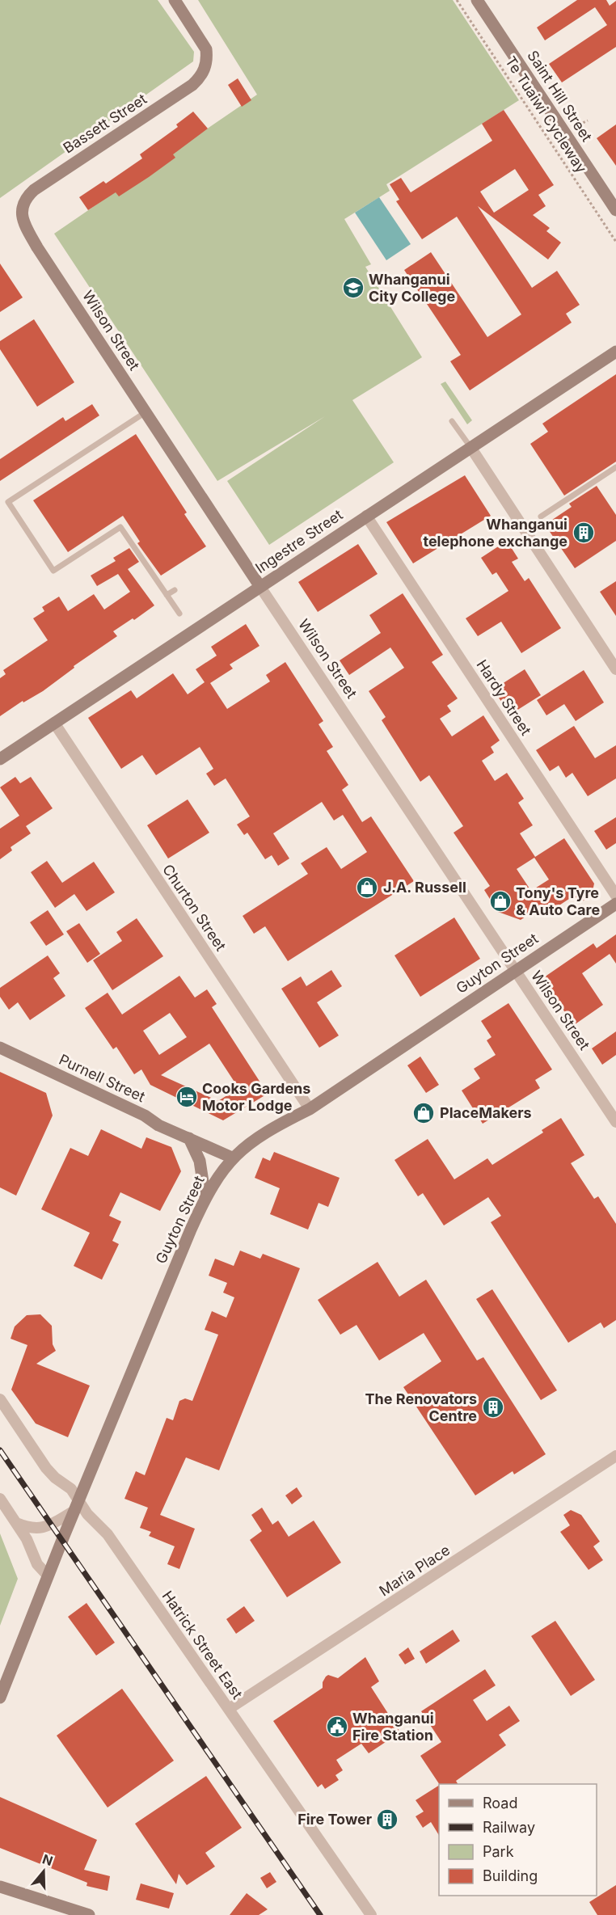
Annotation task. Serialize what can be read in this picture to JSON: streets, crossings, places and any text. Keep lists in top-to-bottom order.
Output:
{
  "streets": {
    "main road": [
      "Saint Hill Street",
      "Bassett Street",
      "Wilson Street",
      "Ingestre Street",
      "Guyton Street",
      "Purnell Street"
    ],
    "street": [
      "Hardy Street",
      "Churton Street",
      "Maria Place",
      "Hatrick Street East"
    ],
    "path": ["Te Tuaiwi Cycleway"]
  },
  "crossings": [
    ["Bassett Street", "Wilson Street"],
    ["Wilson Street", "Ingestre Street"],
    ["Wilson Street", "Guyton Street"],
    ["Ingestre Street", "Hardy Street"],
    ["Ingestre Street", "Churton Street"],
    ["Churton Street", "Guyton Street"],
    ["Guyton Street", "Purnell Street"],
    ["Guyton Street", "Hatrick Street East"],
    ["Maria Place", "Hatrick Street East"]
  ],
  "places": {
    "school or university": ["Whanganui City College"],
    "building": ["Whanganui telephone exchange", "The Renovators Centre", "Fire Tower"],
    "shop": ["J.A. Russell", "Tony's Tyre & Auto Care", "PlaceMakers"],
    "hotel": ["Cooks Gardens Motor Lodge"],
    "public building": ["Whanganui Fire Station"]
  },
  "legend": [
    "Road",
    "Railway",
    "Park",
    "Building"
  ],
  "north": "top"
}
